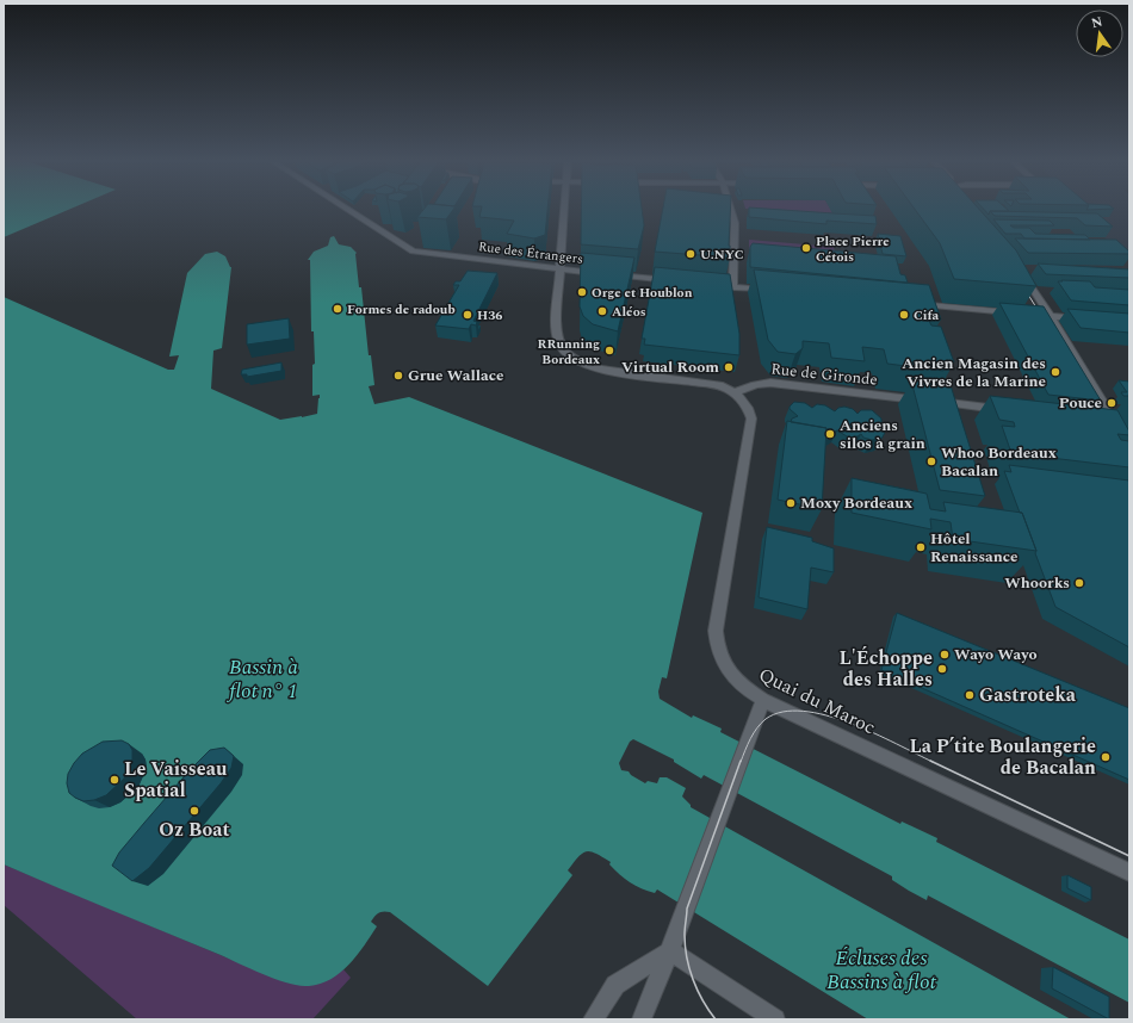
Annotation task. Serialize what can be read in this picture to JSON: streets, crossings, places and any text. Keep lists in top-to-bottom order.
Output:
{
  "streets": {
    "street": ["Rue des Étrangers", "Rue de Gironde", "Quai du Maroc"]
  },
  "crossings": [
    ["Rue de Gironde", "Quai du Maroc"]
  ],
  "water": ["Bassin à flot n° 1", "Écluses des Bassins à flot"],
  "places": [
    "Place Pierre Cétois",
    "U.NYC",
    "Orge et Houblon",
    "Formes de radoub",
    "Aléos",
    "H36",
    "Cifa",
    "RRunning Bordeaux",
    "Virtual Room",
    "Ancien Magasin des Vivres de la Marine",
    "Grue Wallace",
    "Pouce",
    "Anciens silos à grain",
    "Whoo Bordeaux Bacalan",
    "Moxy Bordeaux",
    "Hôtel Renaissance",
    "Whoorks",
    "Wayo Wayo",
    "L'Échoppe des Halles",
    "Gastroteka",
    "La P’tite Boulangerie de Bacalan",
    "Le Vaisseau Spatial",
    "Oz Boat"
  ],
  "north": "top"
}
